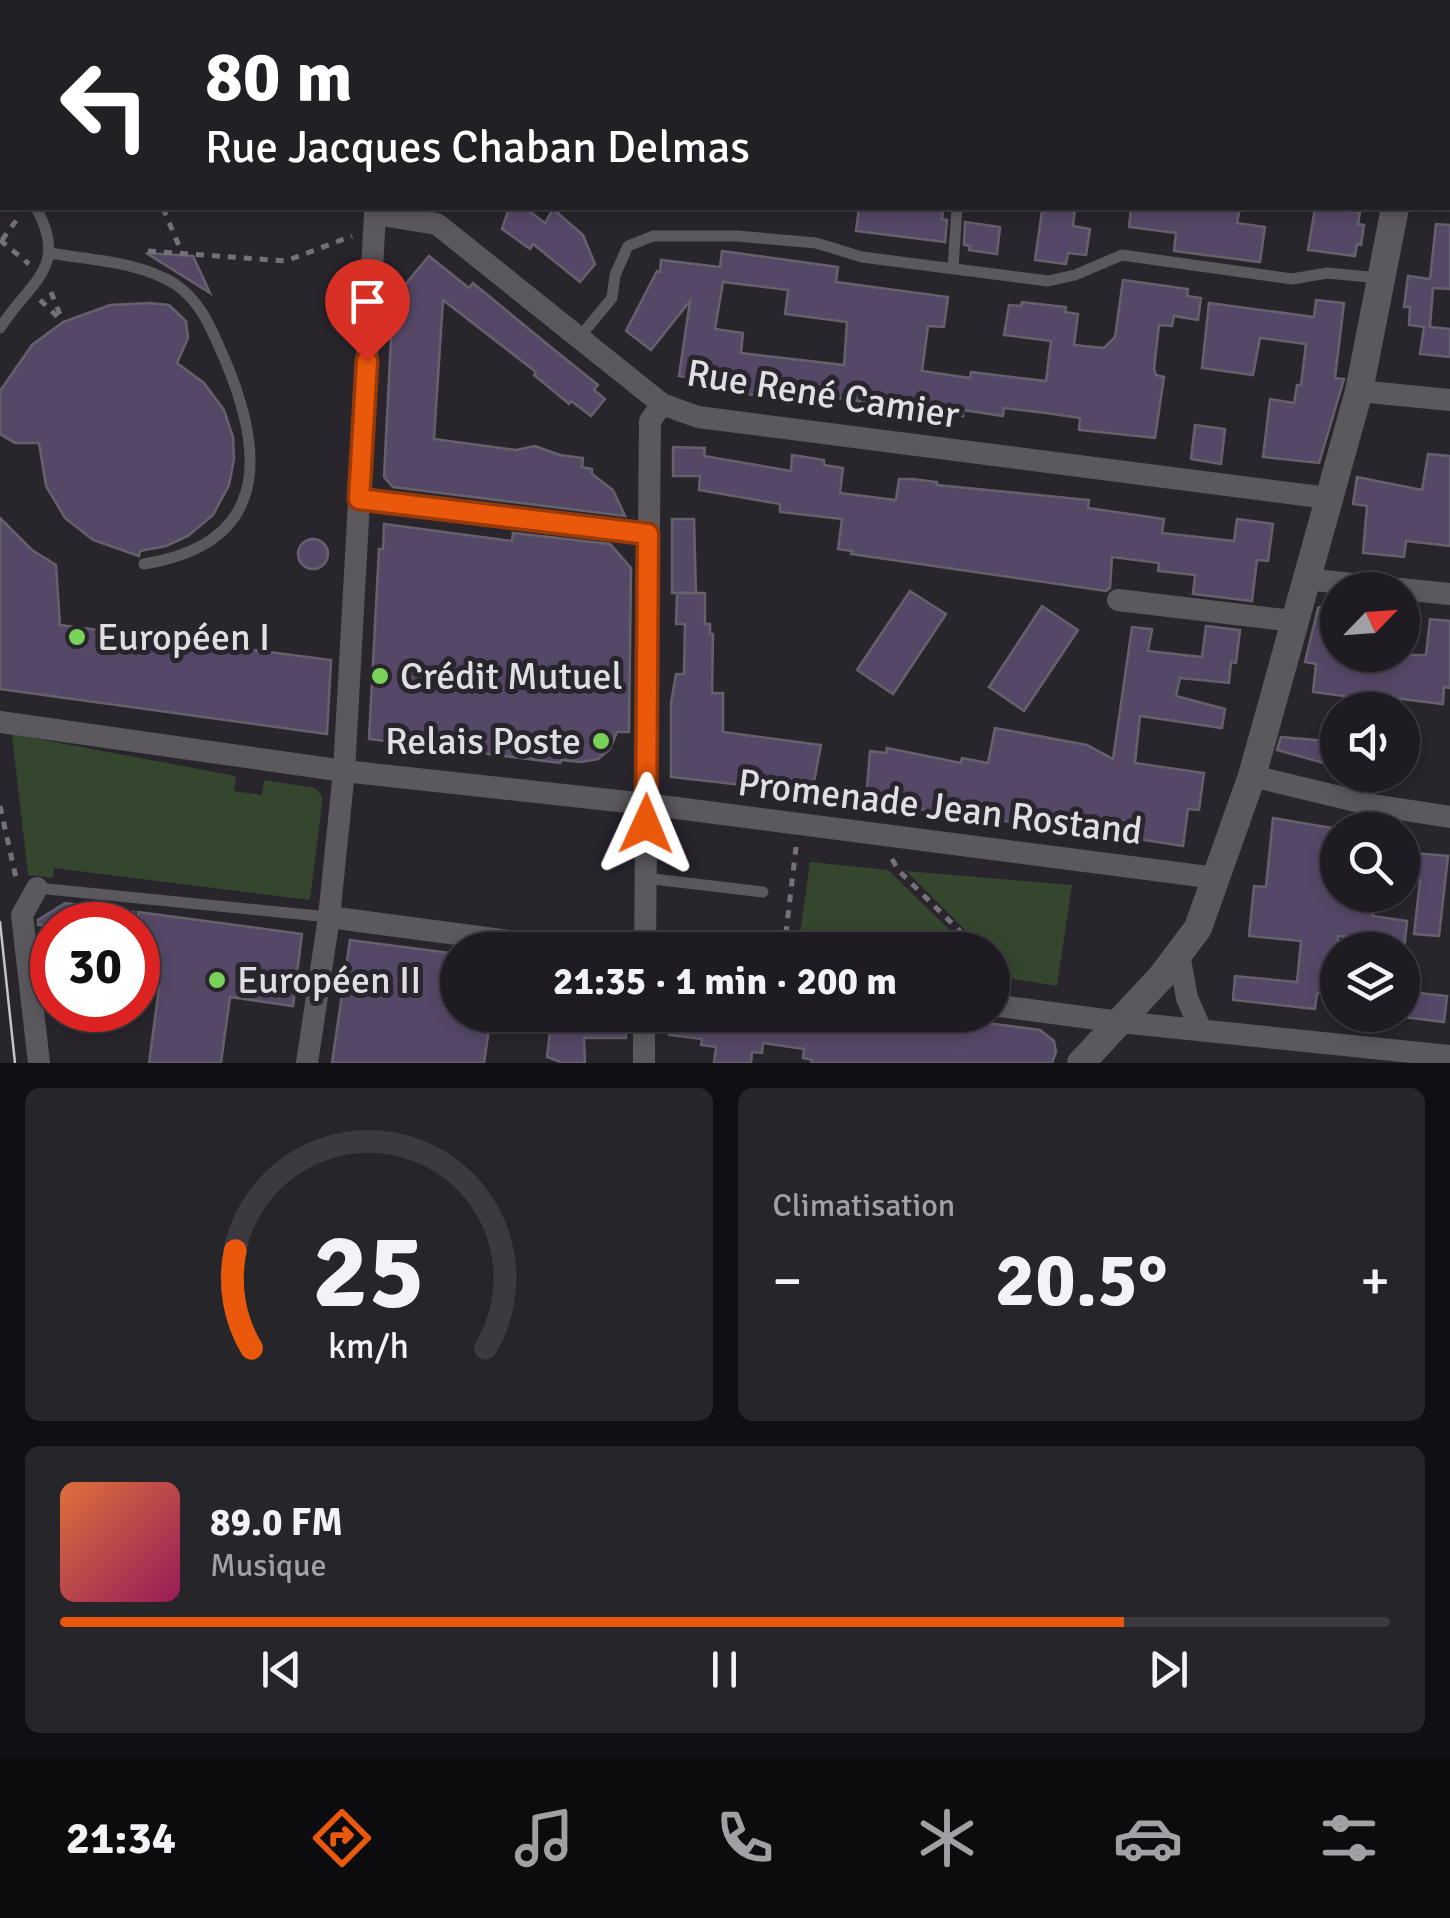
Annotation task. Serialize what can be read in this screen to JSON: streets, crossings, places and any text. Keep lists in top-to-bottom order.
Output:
{
  "streets": {
    "street": ["Rue René Camier", "Promenade Jean Rostand"]
  },
  "places": [
    "Européen I",
    "Crédit Mutuel",
    "Relais Poste",
    "Européen II"
  ],
  "north": "top right",
  "page": {
    "turn": ["80 m", "Rue Jacques Chaban Delmas"],
    "limit": "30",
    "trip": "21:35 · 1 min · 200 m",
    "tile": "Climatisation",
    "heat": ["−", "20.5°", "+"],
    "song": ["89.0 FM", "Musique"],
    "tabs": "21:34",
    "gauge": ["25", "km/h"]
  }
}
